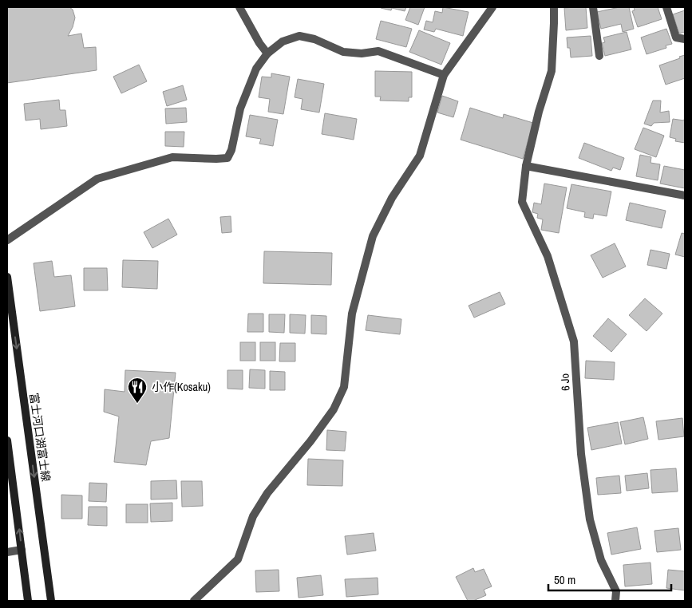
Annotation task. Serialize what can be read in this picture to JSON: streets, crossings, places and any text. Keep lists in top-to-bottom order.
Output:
{
  "streets": {
    "main road": ["富士河口湖富士線"],
    "street": ["6 Jo"]
  },
  "places": {
    "restaurant": ["小作(Kosaku)"]
  },
  "scale_bar": "50 m"
}
